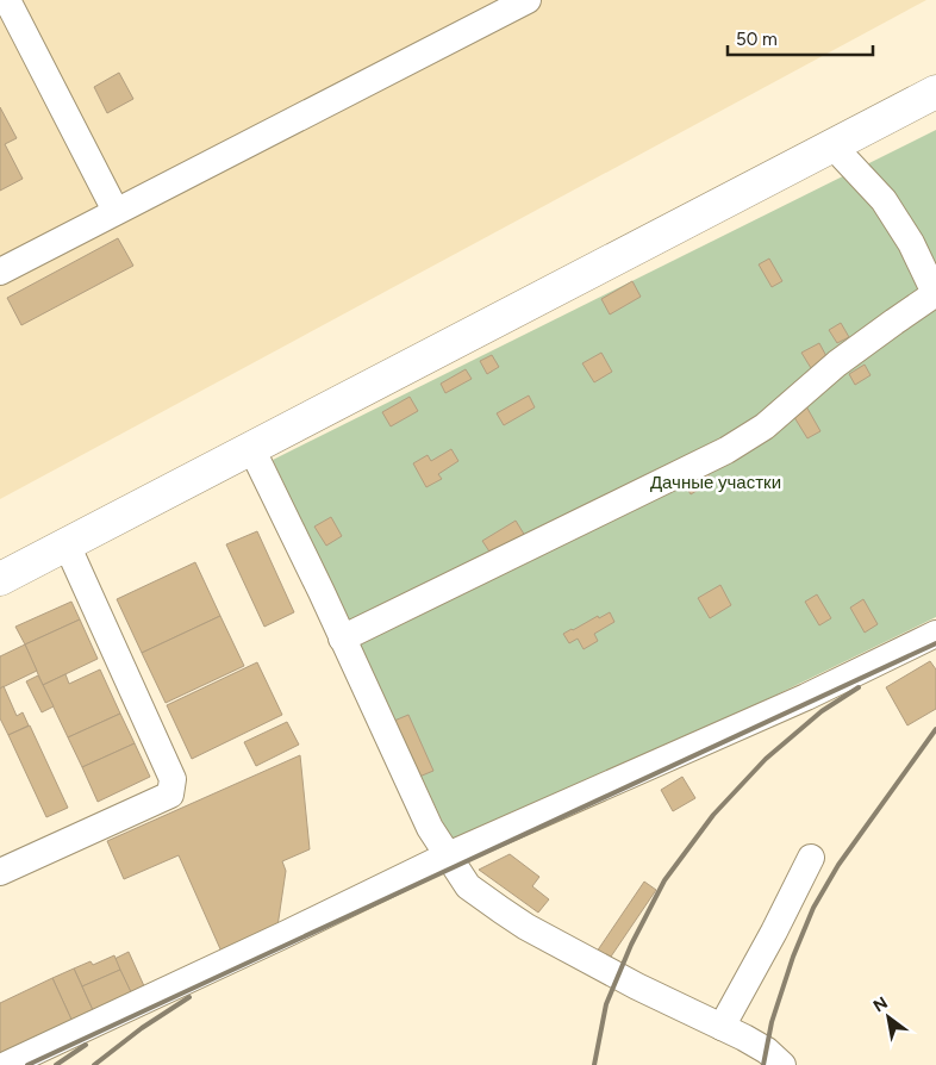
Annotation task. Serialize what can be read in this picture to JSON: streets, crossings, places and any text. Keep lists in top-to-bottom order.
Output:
{
  "parks": ["Дачные участки"],
  "scale_bar": "50 m",
  "north": "top left"
}
